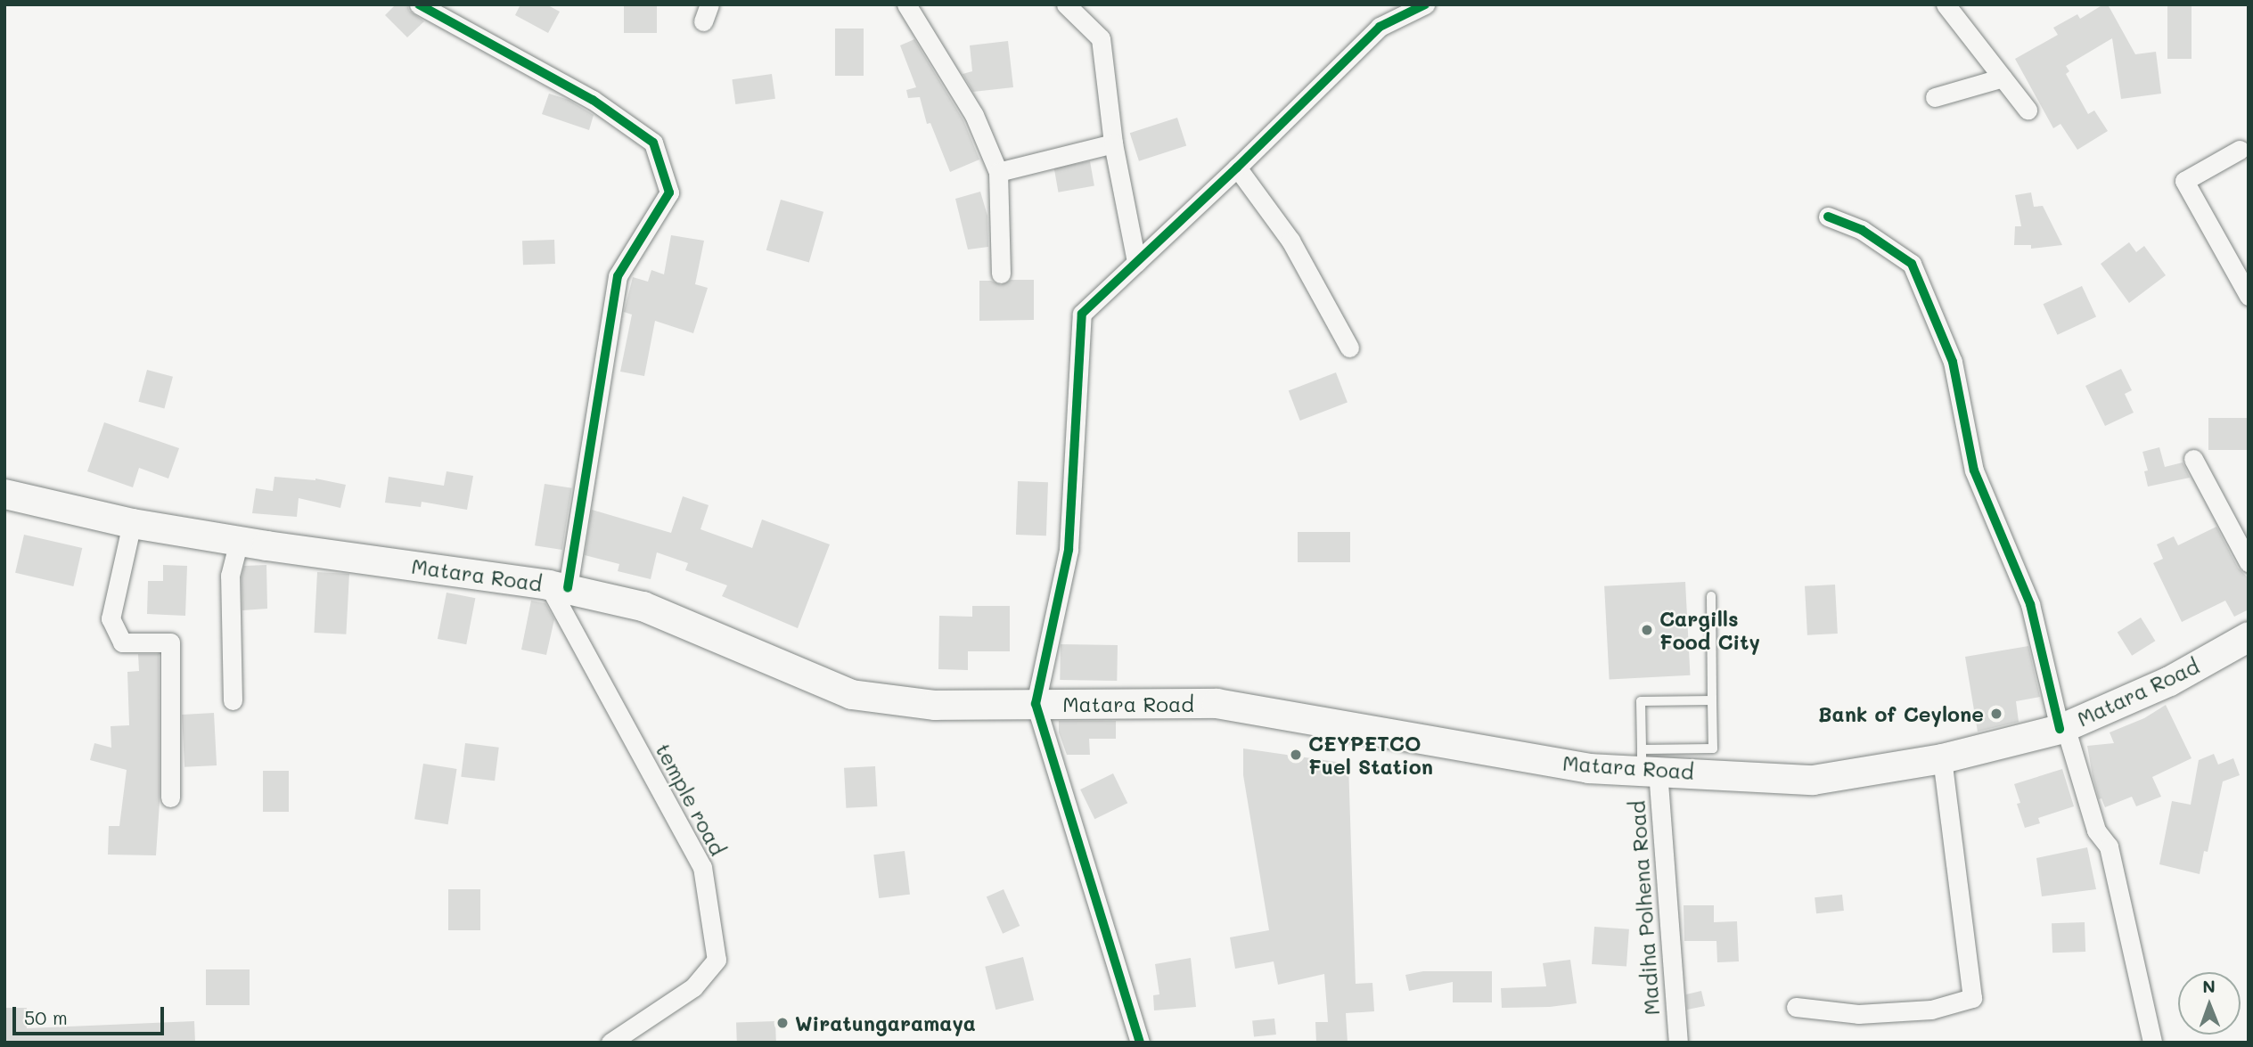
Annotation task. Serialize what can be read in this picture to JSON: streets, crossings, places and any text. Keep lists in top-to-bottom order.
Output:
{
  "streets": {
    "highway": ["Matara Road"],
    "street": ["temple road", "Madiha Polhena Road"]
  },
  "crossings": [
    ["Matara Road", "temple road"],
    ["Matara Road", "Madiha Polhena Road"]
  ],
  "places": [
    "Cargills Food City",
    "Bank of Ceylone",
    "CEYPETCO Fuel Station",
    "Wiratungaramaya"
  ],
  "scale_bar": "50 m",
  "north": "top"
}
